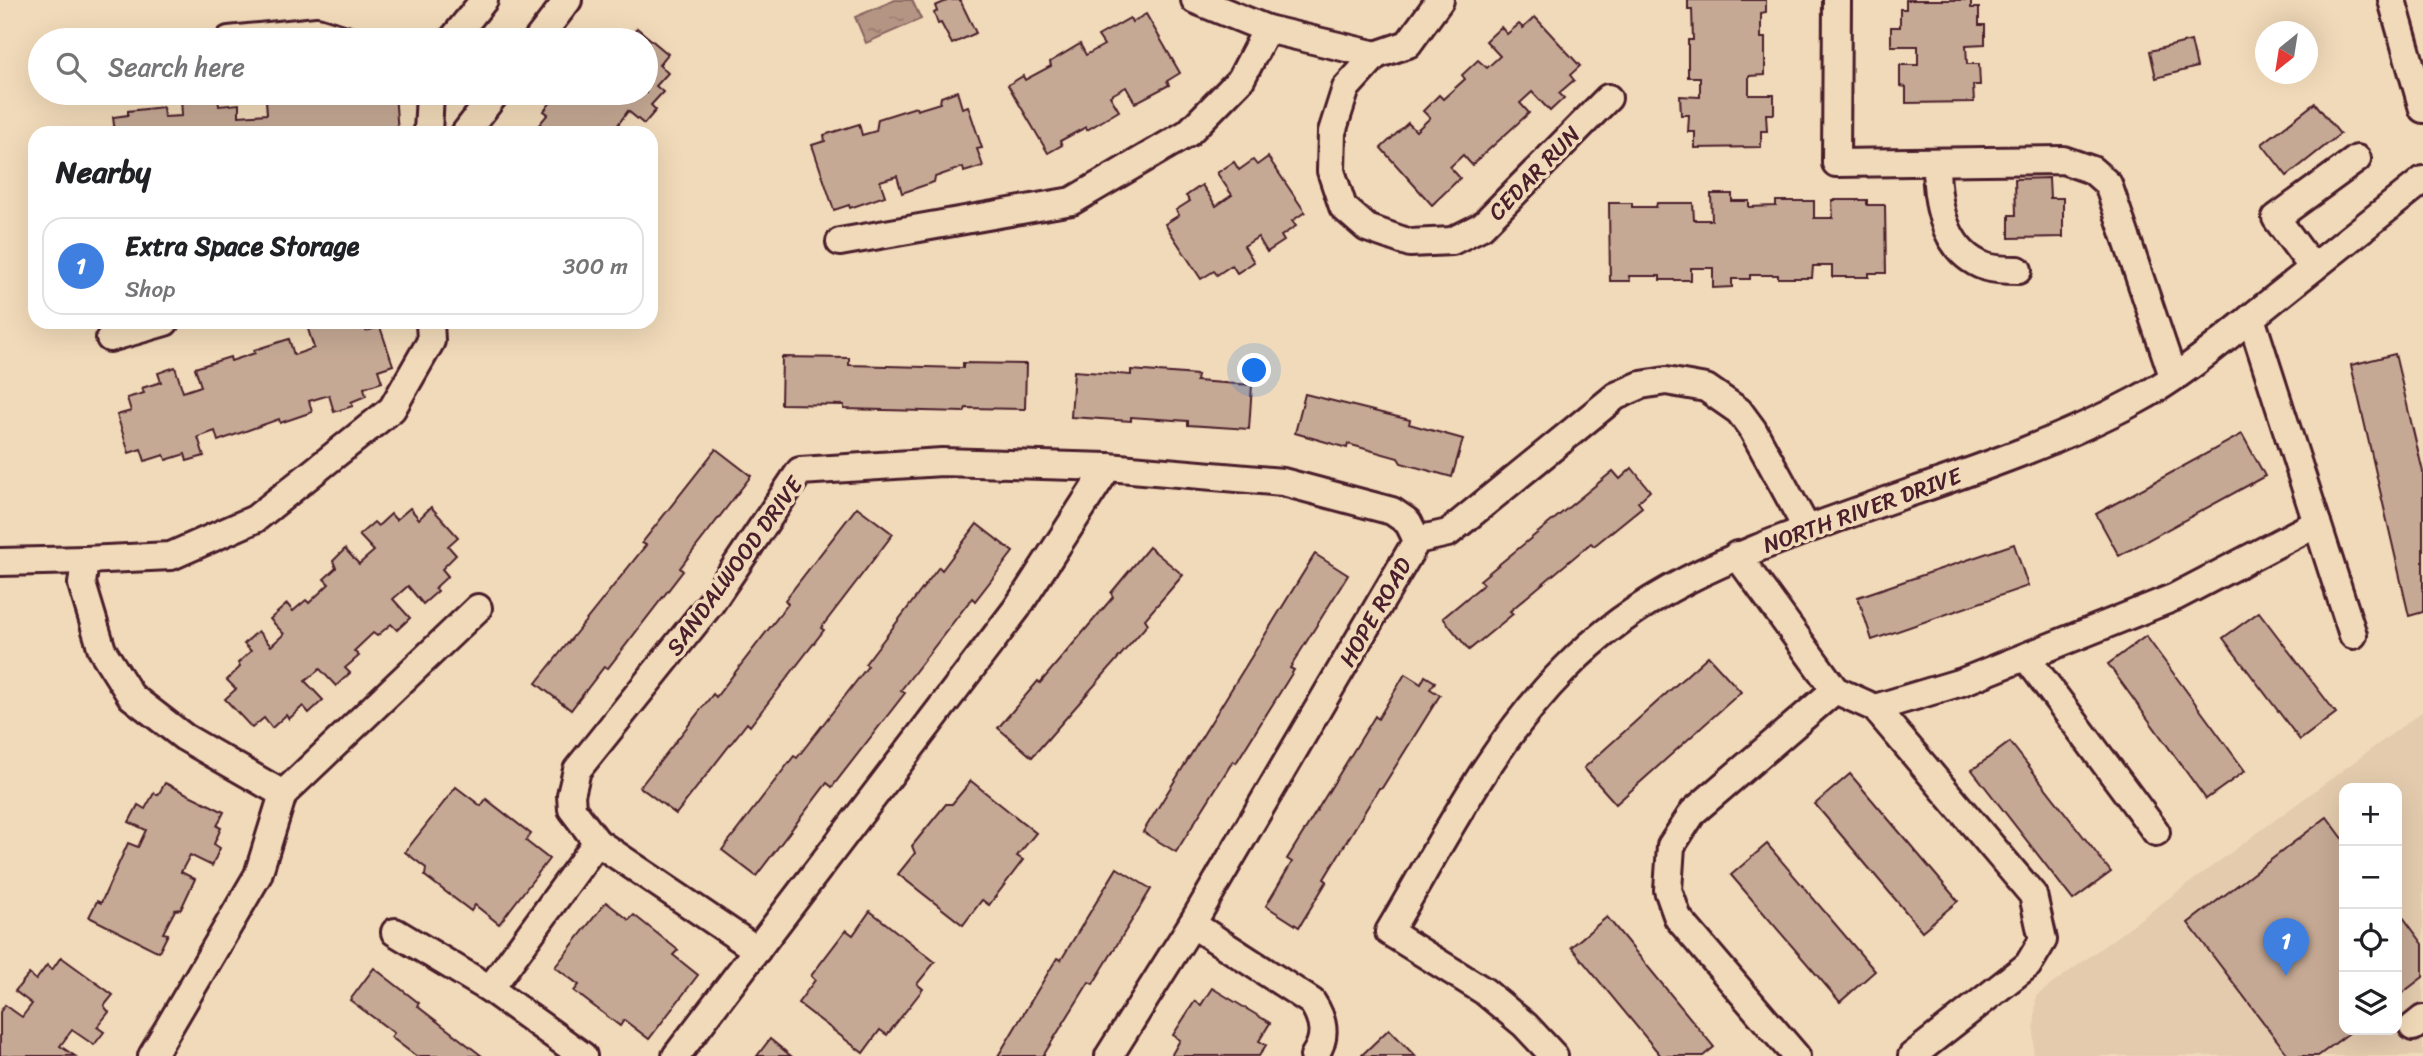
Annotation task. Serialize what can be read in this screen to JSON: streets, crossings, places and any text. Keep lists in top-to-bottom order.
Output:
{
  "streets": {
    "street": [
      "CEDAR RUN",
      "NORTH RIVER DRIVE",
      "SANDALWOOD DRIVE",
      "HOPE ROAD"
    ]
  },
  "crossings": [
    ["NORTH RIVER DRIVE", "HOPE ROAD"],
    ["SANDALWOOD DRIVE", "HOPE ROAD"]
  ],
  "north": "bottom left",
  "page": {
    "search": "Search here",
    "heading": "Nearby",
    "list": [
      {
        "mark": "1",
        "name": "Extra Space Storage",
        "note": "Shop",
        "value": "300 m"
      }
    ],
    "map_buttons": ["+", "−"],
    "pins": "1"
  }
}
